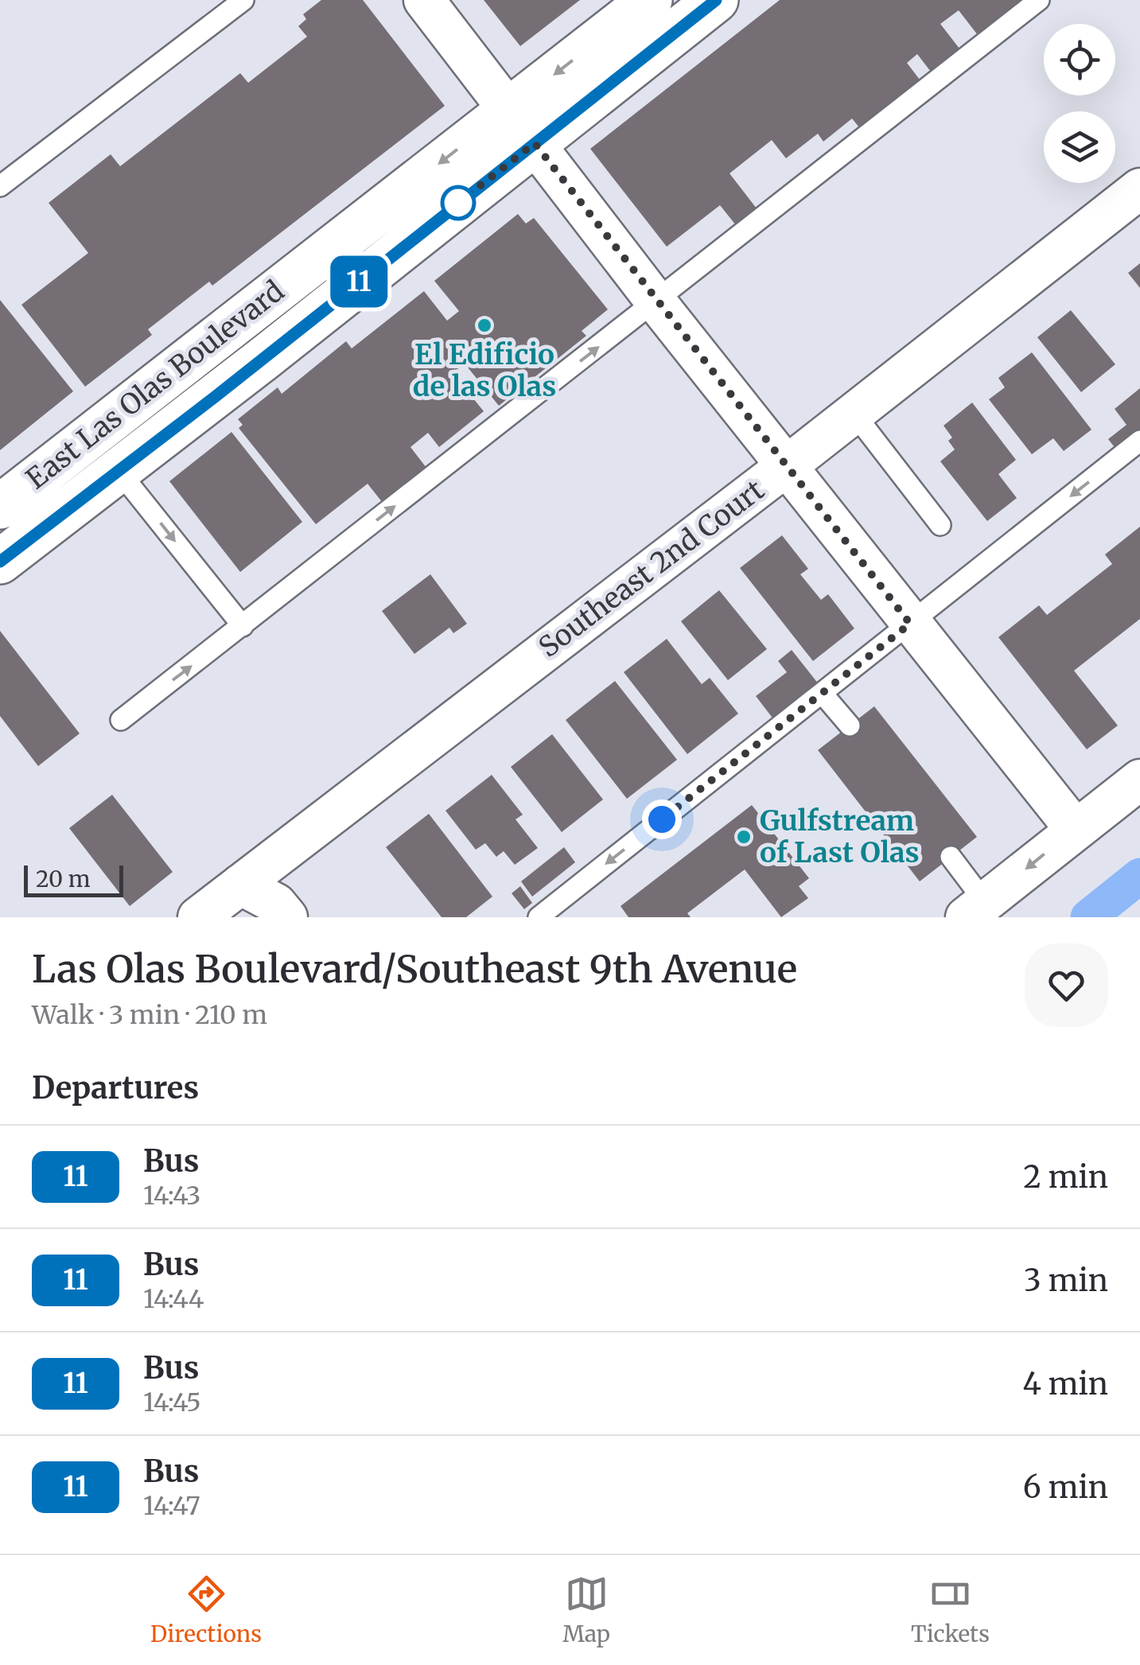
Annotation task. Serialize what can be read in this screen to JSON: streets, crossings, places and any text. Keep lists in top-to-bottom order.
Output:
{
  "streets": {
    "main road": ["East Las Olas Boulevard"],
    "street": ["Southeast 2nd Court"]
  },
  "places": ["El Edificio de las Olas", "Gulfstream of Last Olas"],
  "lines": ["bus line 11"],
  "scale_bar": "20 m",
  "page": {
    "on_map": "11",
    "scale": "20 m",
    "heading": [
      ["Las Olas Boulevard/Southeast 9th Avenue", "Walk · 3 min · 210 m"],
      "Departures"
    ],
    "list": [
      {
        "mark": "11",
        "name": "Bus",
        "note": "14:43",
        "value": "2 min"
      },
      {
        "mark": "11",
        "name": "Bus",
        "note": "14:44",
        "value": "3 min"
      },
      {
        "mark": "11",
        "name": "Bus",
        "note": "14:45",
        "value": "4 min"
      },
      {
        "mark": "11",
        "name": "Bus",
        "note": "14:47",
        "value": "6 min"
      }
    ],
    "tabs": ["Directions", "Map", "Tickets"]
  }
}
